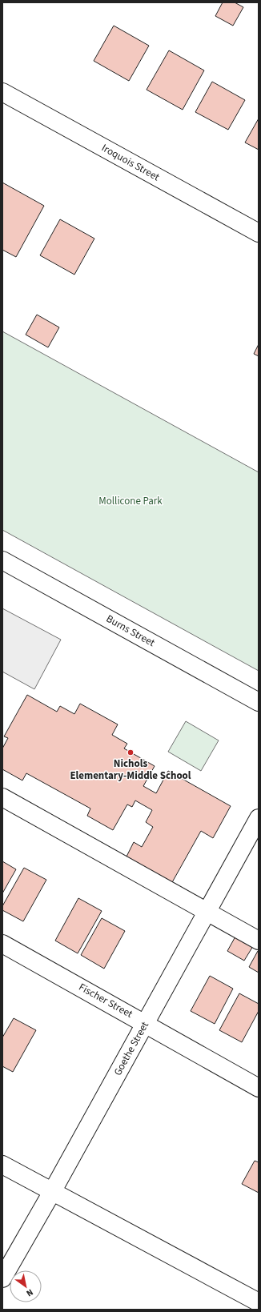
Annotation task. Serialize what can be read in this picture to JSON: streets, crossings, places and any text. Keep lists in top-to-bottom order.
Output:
{
  "streets": {
    "street": [
      "Iroquois Street",
      "Burns Street",
      "Fischer Street",
      "Goethe Street"
    ]
  },
  "crossings": [
    ["Fischer Street", "Goethe Street"]
  ],
  "parks": ["Mollicone Park"],
  "places": ["Nichols Elementary-Middle School"],
  "north": "bottom right"
}
